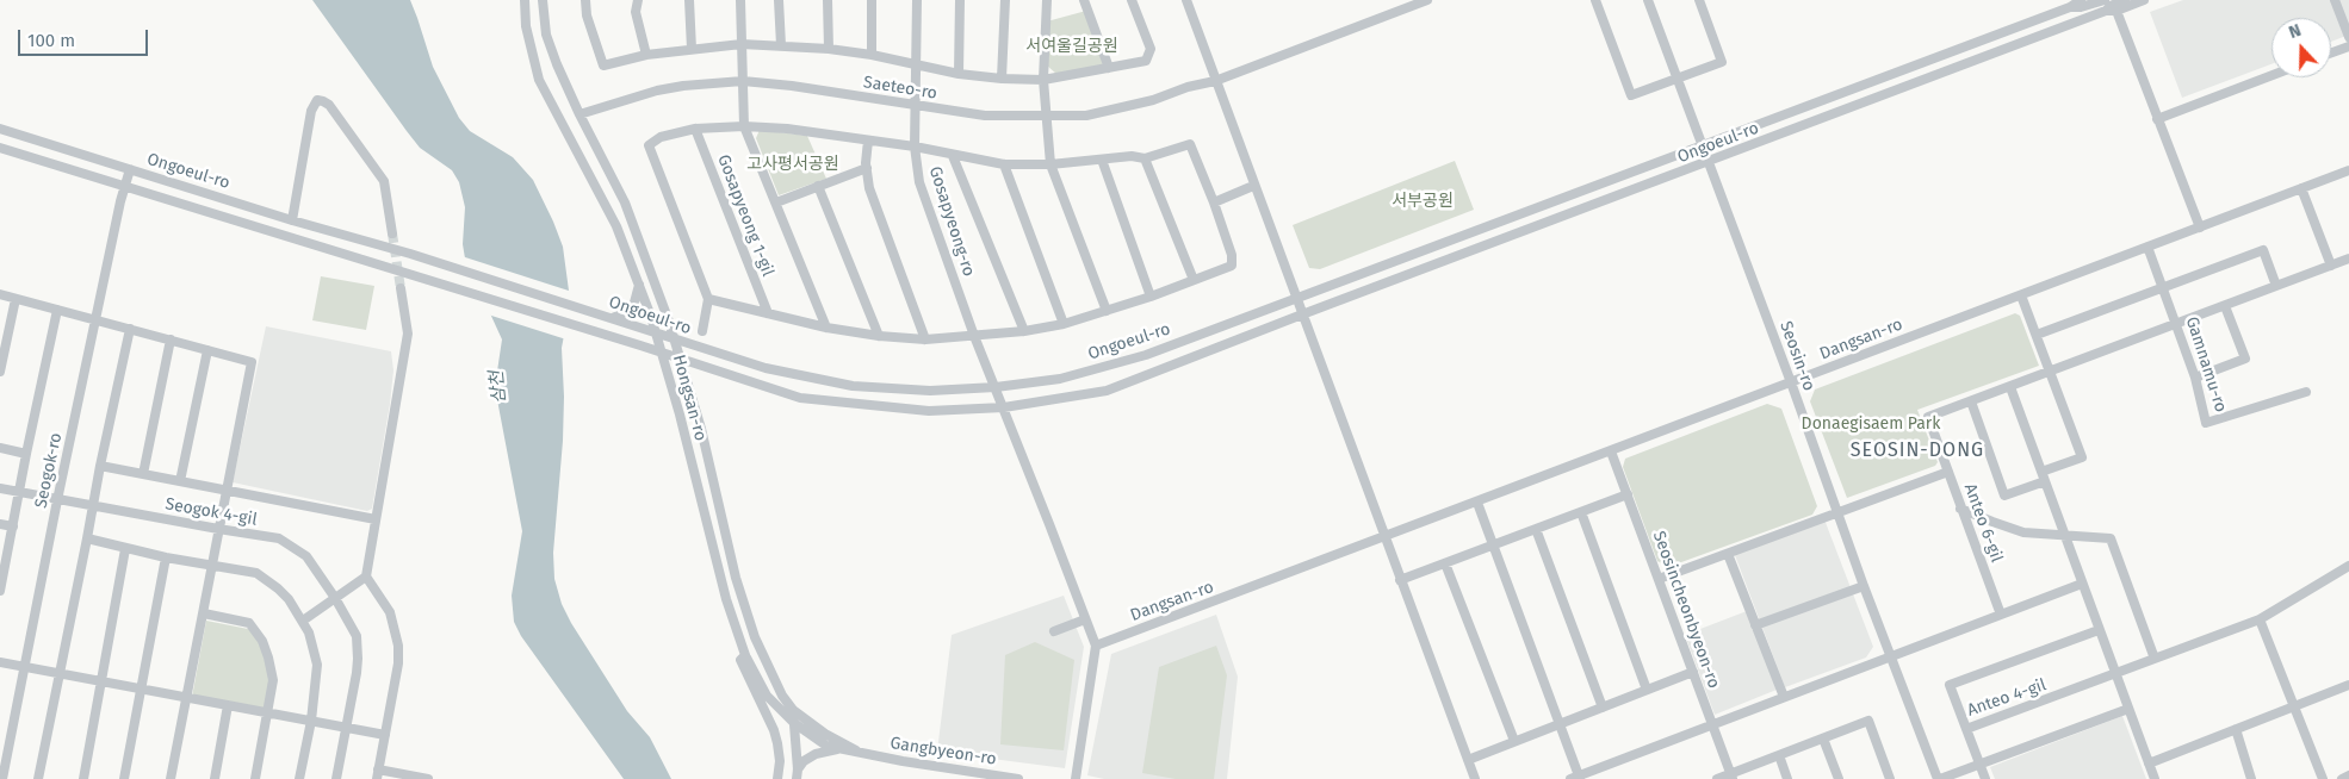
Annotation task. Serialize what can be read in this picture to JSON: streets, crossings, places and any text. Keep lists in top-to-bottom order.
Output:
{
  "streets": {
    "street": [
      "Saeteo-ro",
      "Ongoeul-ro",
      "Gosapyeong 1-gil",
      "Gosapyeong-ro",
      "Dangsan-ro",
      "Seosin-ro",
      "Gamnamu-ro",
      "Hongsan-ro",
      "Seogok-ro",
      "Seogok 4-gil",
      "Anteo 6-gil",
      "Seosincheonbyeon-ro",
      "Anteo 4-gil",
      "Gangbyeon-ro"
    ]
  },
  "crossings": [
    ["Saeteo-ro", "Gosapyeong-ro"],
    ["Saeteo-ro", "Hongsan-ro"],
    ["Ongoeul-ro", "Gosapyeong-ro"],
    ["Ongoeul-ro", "Seosin-ro"],
    ["Ongoeul-ro", "Hongsan-ro"],
    ["Ongoeul-ro", "Seogok-ro"],
    ["Dangsan-ro", "Seosin-ro"],
    ["Dangsan-ro", "Gamnamu-ro"],
    ["Dangsan-ro", "Seosincheonbyeon-ro"],
    ["Gamnamu-ro", "Anteo 6-gil"],
    ["Hongsan-ro", "Gangbyeon-ro"],
    ["Seogok-ro", "Seogok 4-gil"]
  ],
  "districts": ["SEOSIN-DONG"],
  "water": ["삼천"],
  "parks": [
    "서여울길공원",
    "고사평서공원",
    "서부공원",
    "Donaegisaem Park"
  ],
  "scale_bar": "100 m",
  "north": "top"
}
